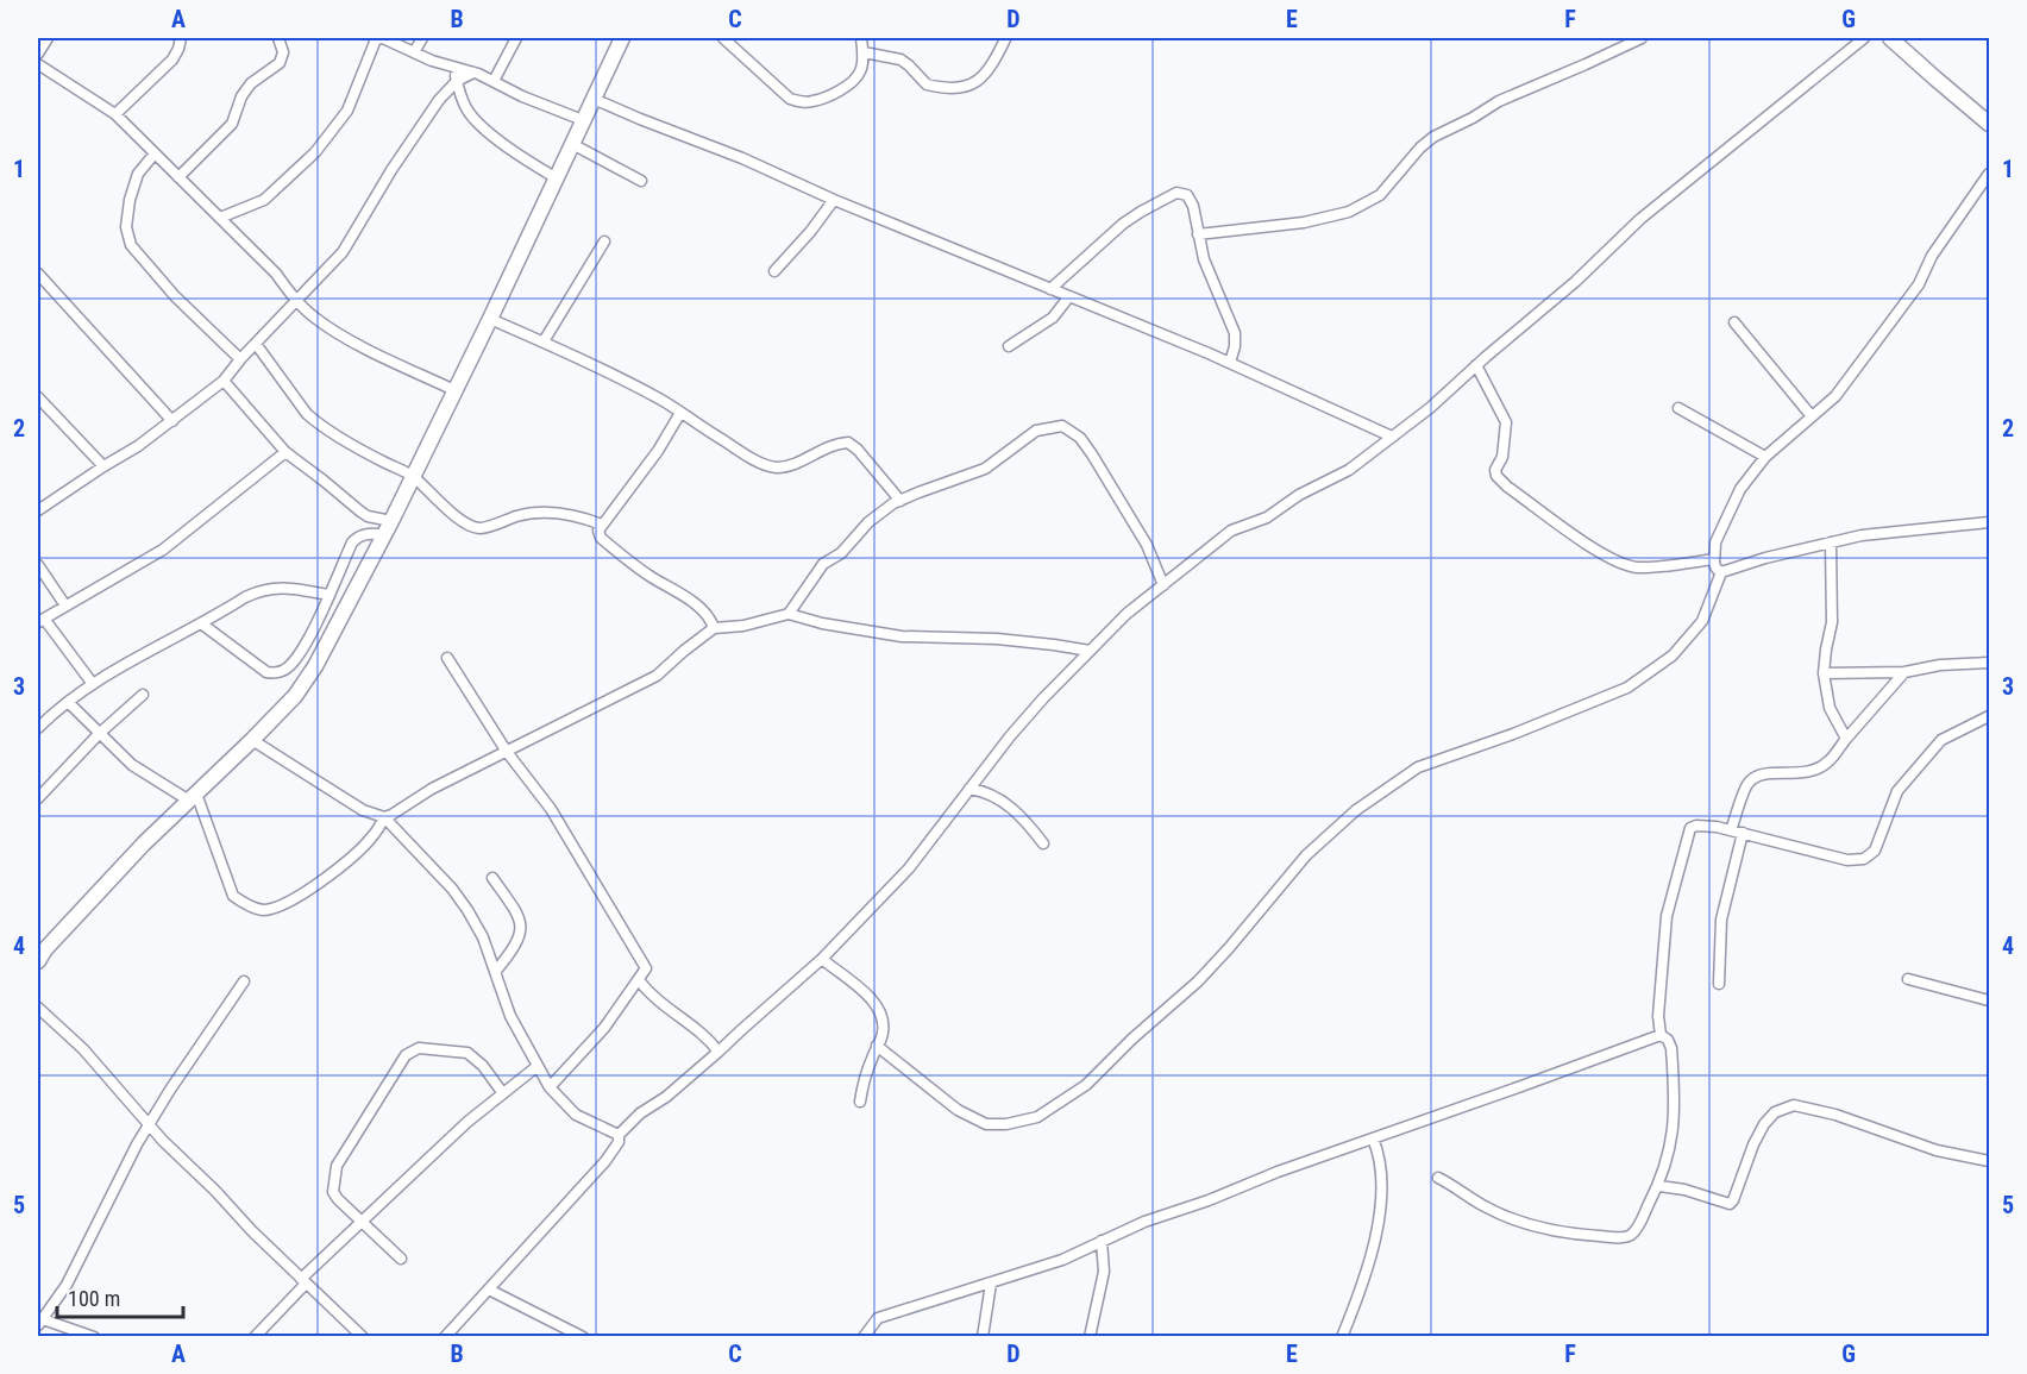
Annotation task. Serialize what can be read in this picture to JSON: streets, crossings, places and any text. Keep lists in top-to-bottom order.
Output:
{
  "scale_bar": "100 m",
  "grid": {
    "columns": [
      "A",
      "B",
      "C",
      "D",
      "E",
      "F",
      "G"
    ],
    "rows": [
      "1",
      "2",
      "3",
      "4",
      "5"
    ]
  }
}
